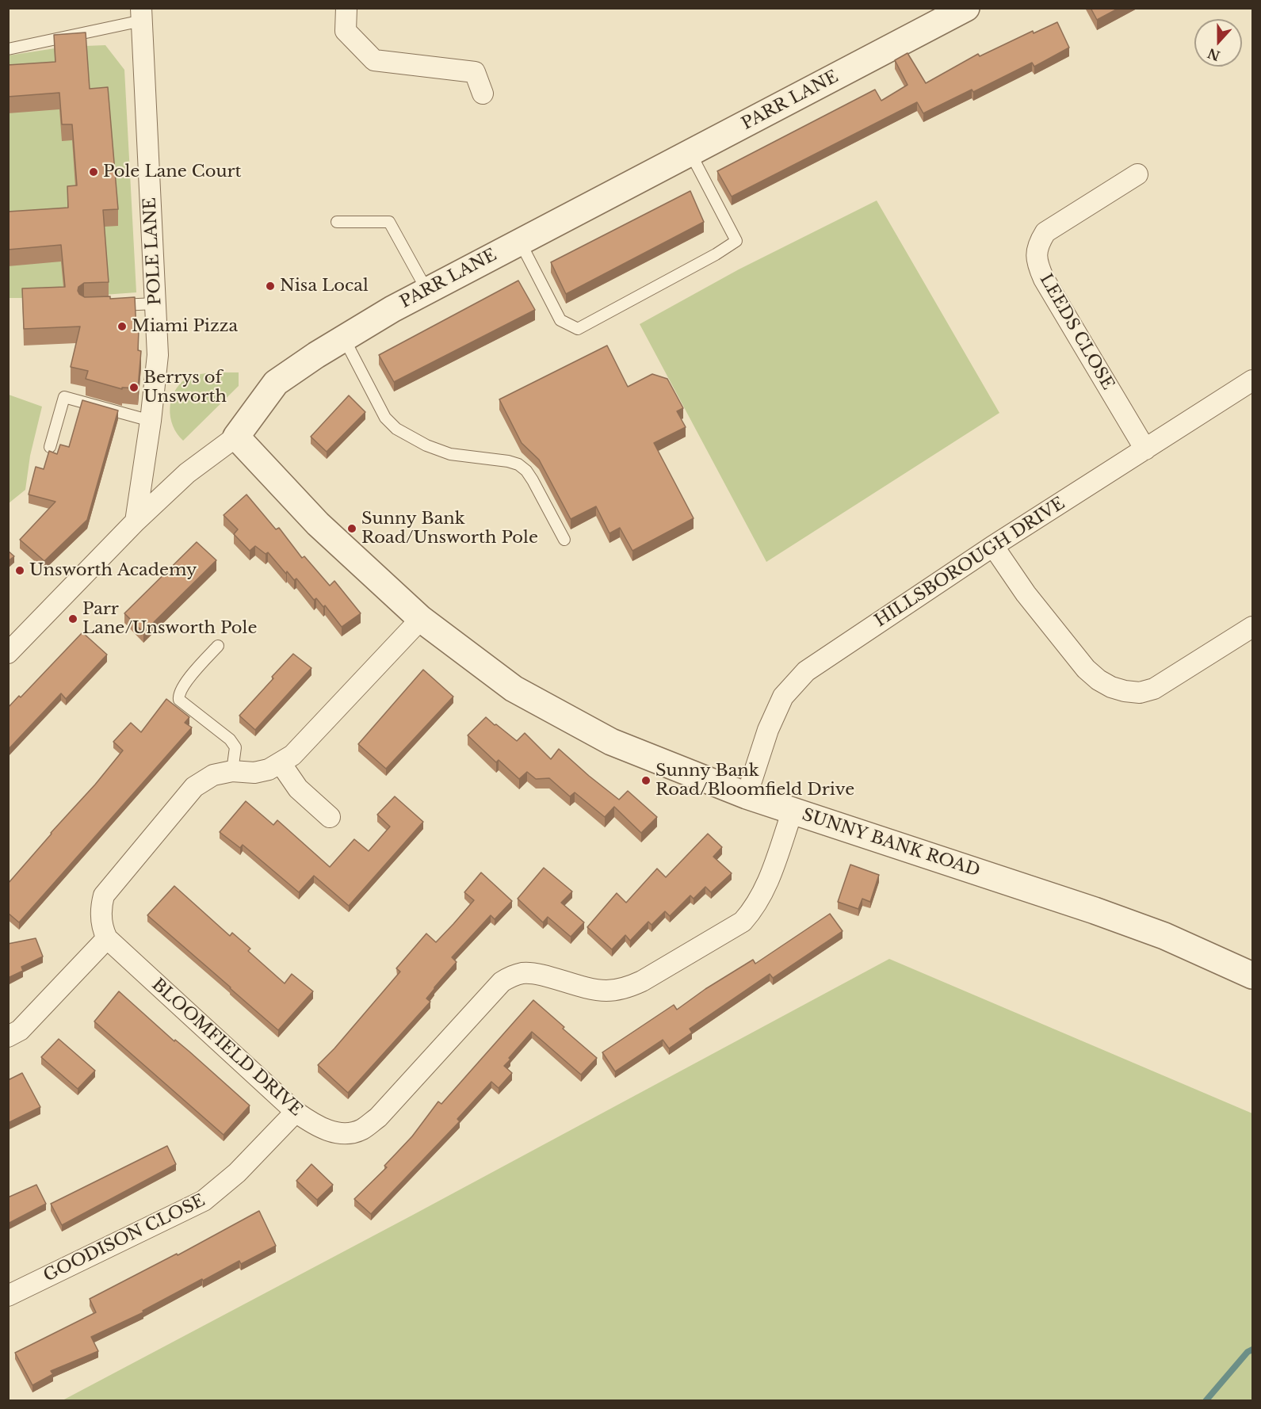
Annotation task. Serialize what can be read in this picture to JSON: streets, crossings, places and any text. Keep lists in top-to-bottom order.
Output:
{
  "streets": {
    "street": [
      "PARR LANE",
      "POLE LANE",
      "LEEDS CLOSE",
      "HILLSBOROUGH DRIVE",
      "SUNNY BANK ROAD",
      "BLOOMFIELD DRIVE",
      "GOODISON CLOSE"
    ]
  },
  "crossings": [
    ["PARR LANE", "POLE LANE"],
    ["PARR LANE", "SUNNY BANK ROAD"],
    ["LEEDS CLOSE", "HILLSBOROUGH DRIVE"],
    ["HILLSBOROUGH DRIVE", "SUNNY BANK ROAD"],
    ["SUNNY BANK ROAD", "BLOOMFIELD DRIVE"],
    ["BLOOMFIELD DRIVE", "GOODISON CLOSE"]
  ],
  "places": [
    "Pole Lane Court",
    "Nisa Local",
    "Miami Pizza",
    "Berrys of Unsworth",
    "Sunny Bank Road/Unsworth Pole",
    "Unsworth Academy",
    "Parr Lane/Unsworth Pole",
    "Sunny Bank Road/Bloomfield Drive"
  ],
  "north": "bottom"
}
